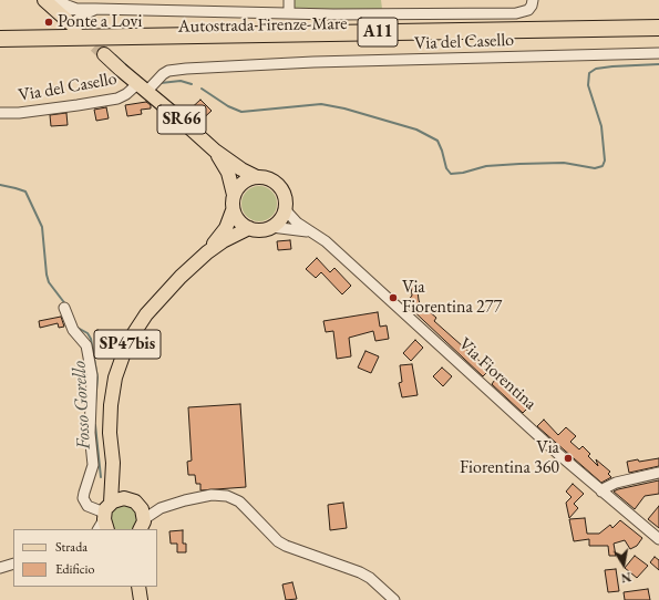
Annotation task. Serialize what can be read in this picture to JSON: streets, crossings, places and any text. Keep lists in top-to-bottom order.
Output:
{
  "streets": {
    "highway": ["Autostrada Firenze-Mare", "A11"],
    "main road": ["SR66", "SP47bis"],
    "street": ["Via del Casello", "Via Fiorentina"]
  },
  "crossings": [
    ["Via del Casello", "SR66"],
    ["SR66", "SP47bis"],
    ["SR66", "Via Fiorentina"],
    ["SP47bis", "Via Fiorentina"]
  ],
  "water": ["Fosso Gorello"],
  "places": ["Ponte a Lovi", "Via Fiorentina 277", "Via Fiorentina 360"],
  "legend": ["Strada", "Edificio"],
  "north": "bottom"
}
